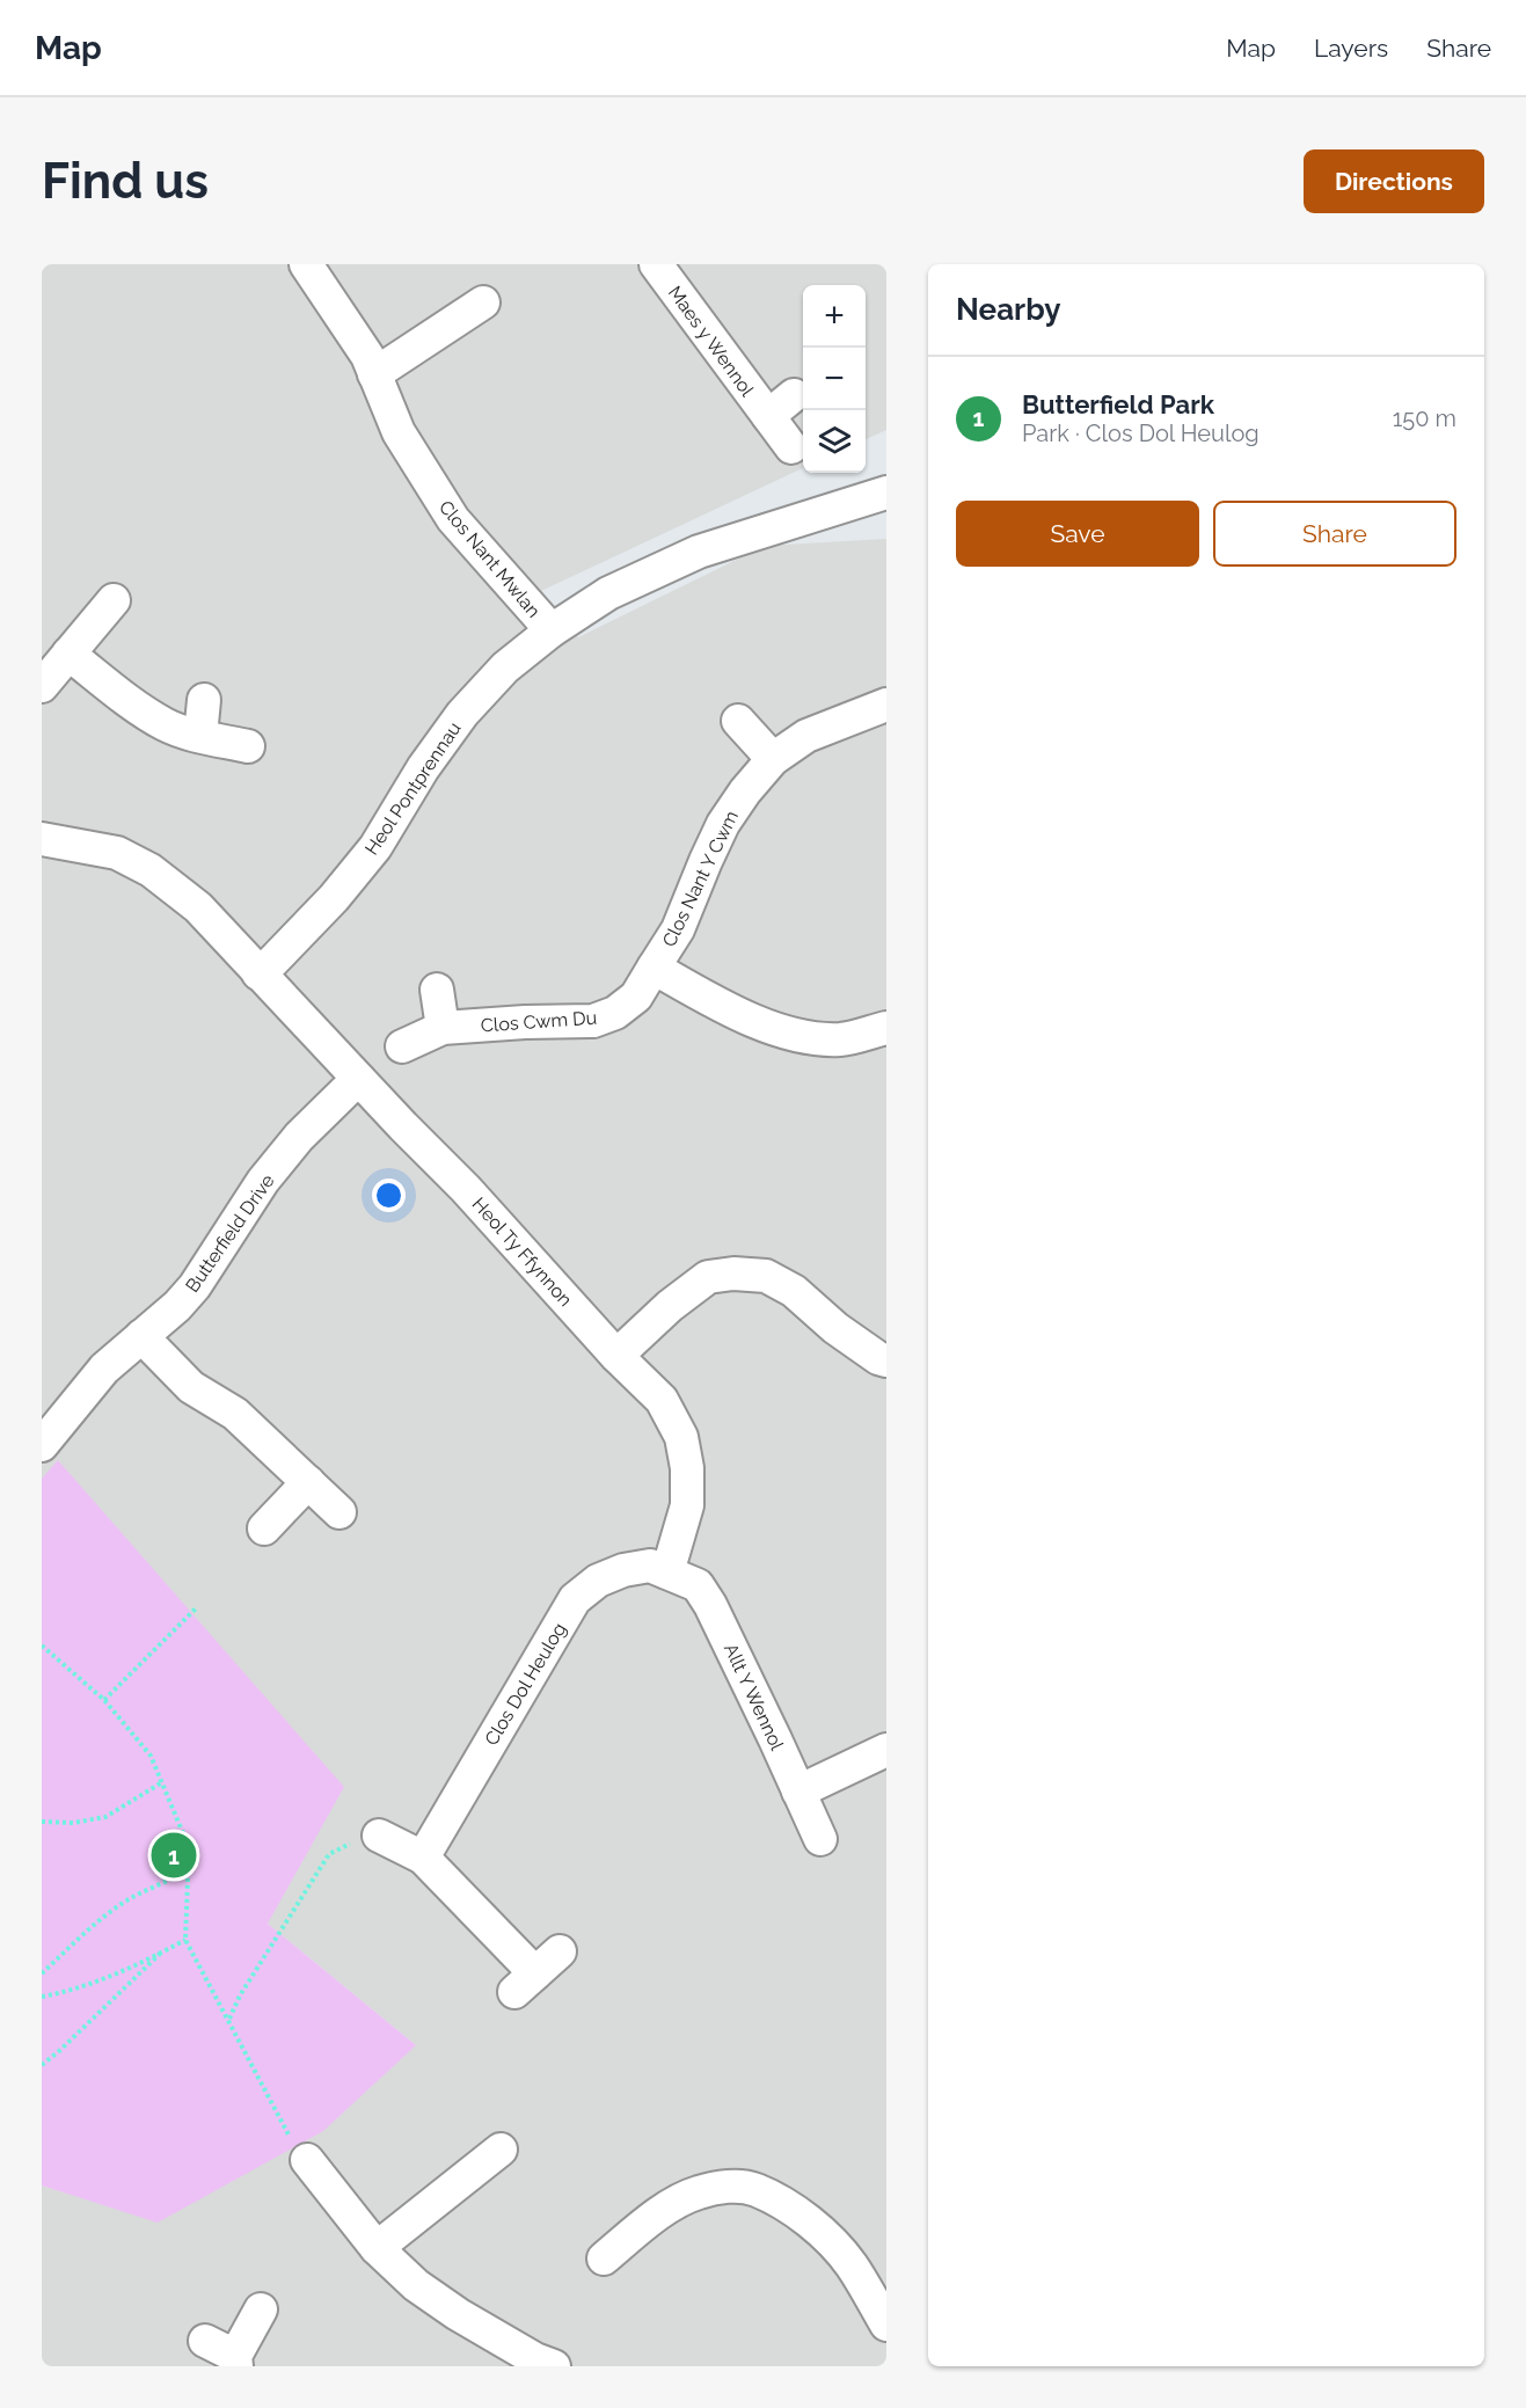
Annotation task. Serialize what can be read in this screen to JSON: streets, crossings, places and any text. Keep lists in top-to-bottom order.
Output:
{
  "streets": {
    "street": [
      "Maes y Wennol",
      "Clos Nant Mwlan",
      "Heol Pontprennau",
      "Clos Nant Y Cwm",
      "Clos Cwm Du",
      "Butterfield Drive",
      "Heol Ty Ffynnon",
      "Clos Dol Heulog",
      "Allt Y Wennol"
    ]
  },
  "crossings": [
    ["Clos Nant Mwlan", "Heol Pontprennau"],
    ["Heol Pontprennau", "Heol Ty Ffynnon"],
    ["Clos Nant Y Cwm", "Clos Cwm Du"],
    ["Butterfield Drive", "Heol Ty Ffynnon"],
    ["Heol Ty Ffynnon", "Clos Dol Heulog"],
    ["Heol Ty Ffynnon", "Allt Y Wennol"],
    ["Clos Dol Heulog", "Allt Y Wennol"]
  ],
  "page": {
    "header": "Map",
    "nav": ["Map", "Layers", "Share"],
    "buttons": [
      "Directions",
      ["Save", "Share"]
    ],
    "title": "Find us",
    "heading": "Nearby",
    "map_buttons": ["+", "−"],
    "list": [
      {
        "mark": "1",
        "name": "Butterfield Park",
        "note": "Park · Clos Dol Heulog",
        "value": "150 m"
      }
    ],
    "pins": "1"
  }
}
